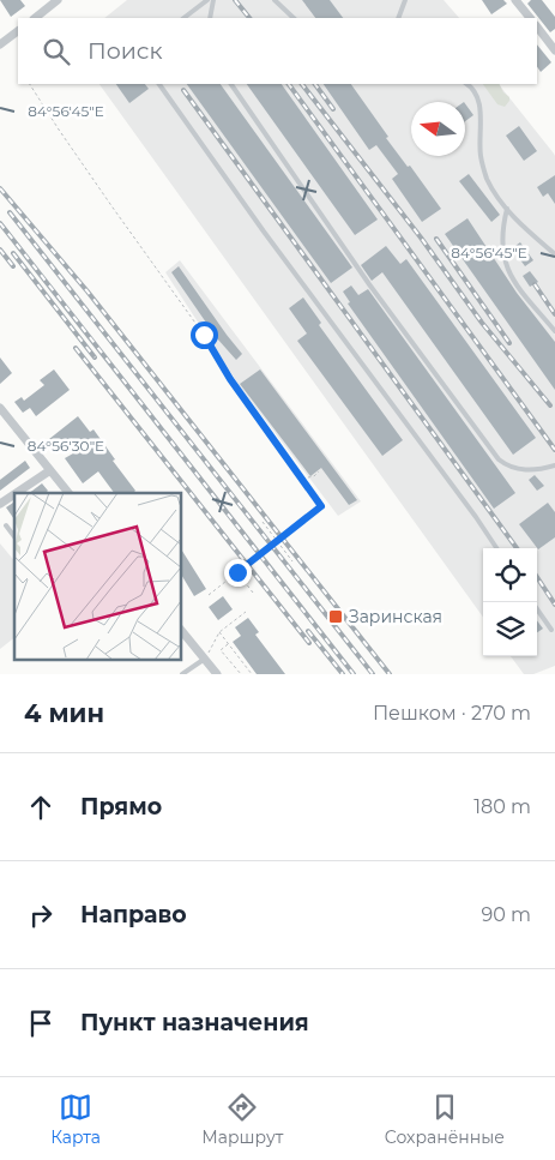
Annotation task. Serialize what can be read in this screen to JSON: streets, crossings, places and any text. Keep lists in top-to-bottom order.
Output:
{
  "places": {
    "transit": ["Заринская"]
  },
  "north": "left",
  "page": {
    "search": "Поиск",
    "heading": ["4 мин", "Пешком · 270 m"],
    "list": [
      ["Прямо", "180 m"],
      ["Направо", "90 m"],
      "Пункт назначения"
    ],
    "nav": ["Карта", "Маршрут", "Сохранённые"]
  },
  "coordinates": ["84°56'45\"E", "84°56'30\"E"]
}
